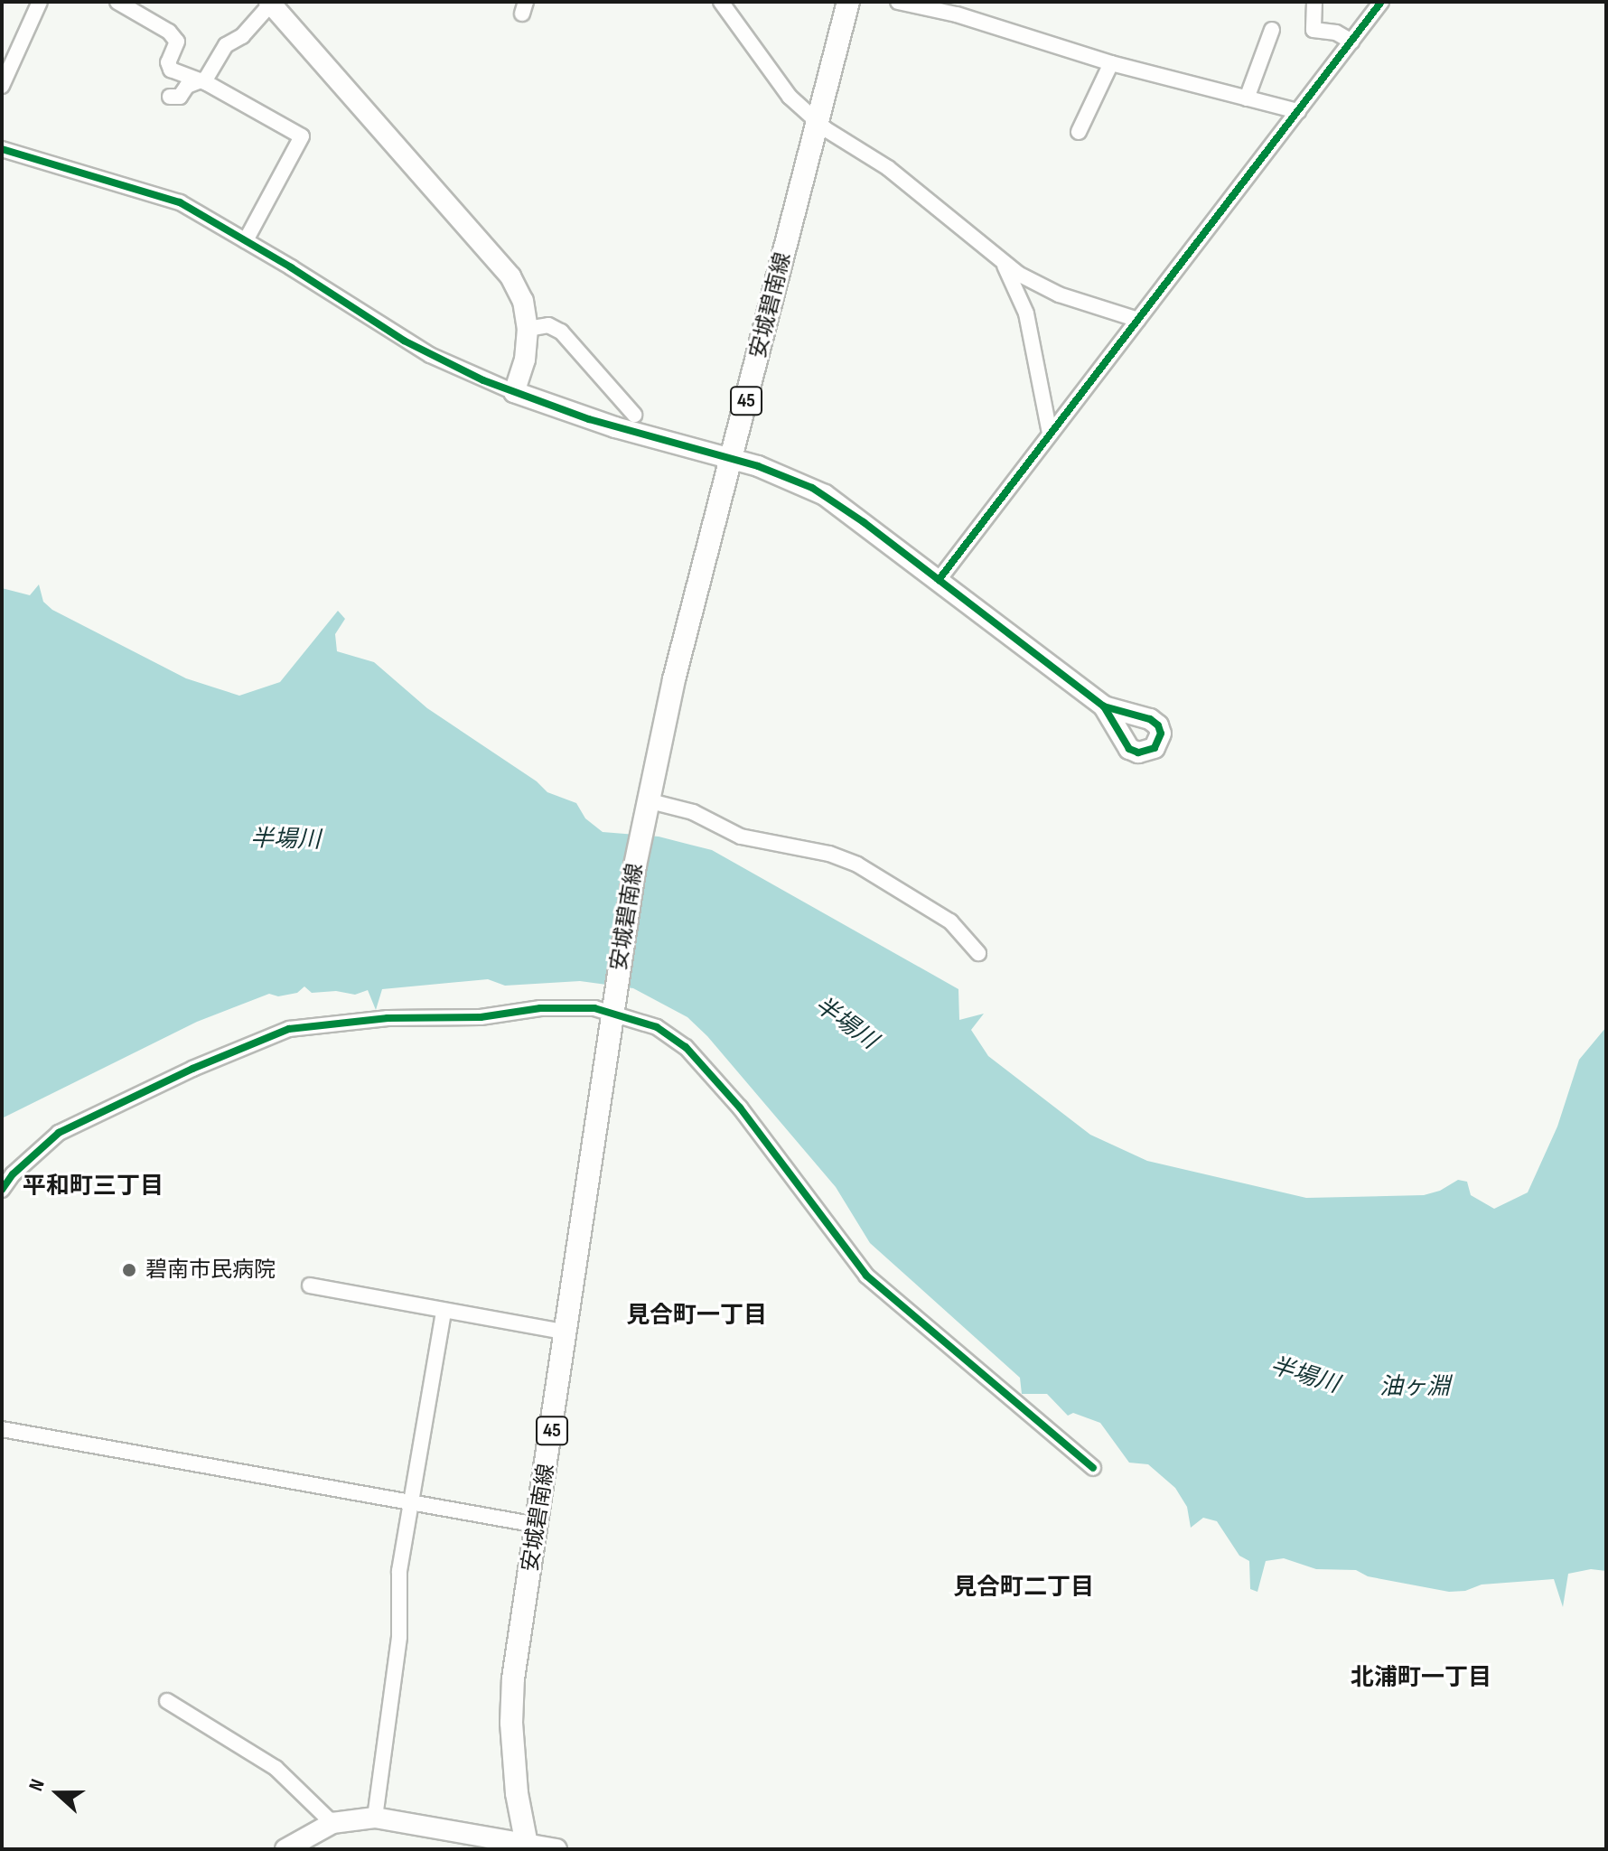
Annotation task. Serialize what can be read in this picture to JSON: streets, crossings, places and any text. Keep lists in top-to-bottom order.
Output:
{
  "streets": {
    "main road": ["安城碧南線", "45"]
  },
  "districts": [
    "平和町三丁目",
    "見合町一丁目",
    "見合町二丁目",
    "北浦町一丁目"
  ],
  "water": ["半場川", "油ヶ淵"],
  "places": ["碧南市民病院"],
  "north": "left"
}
